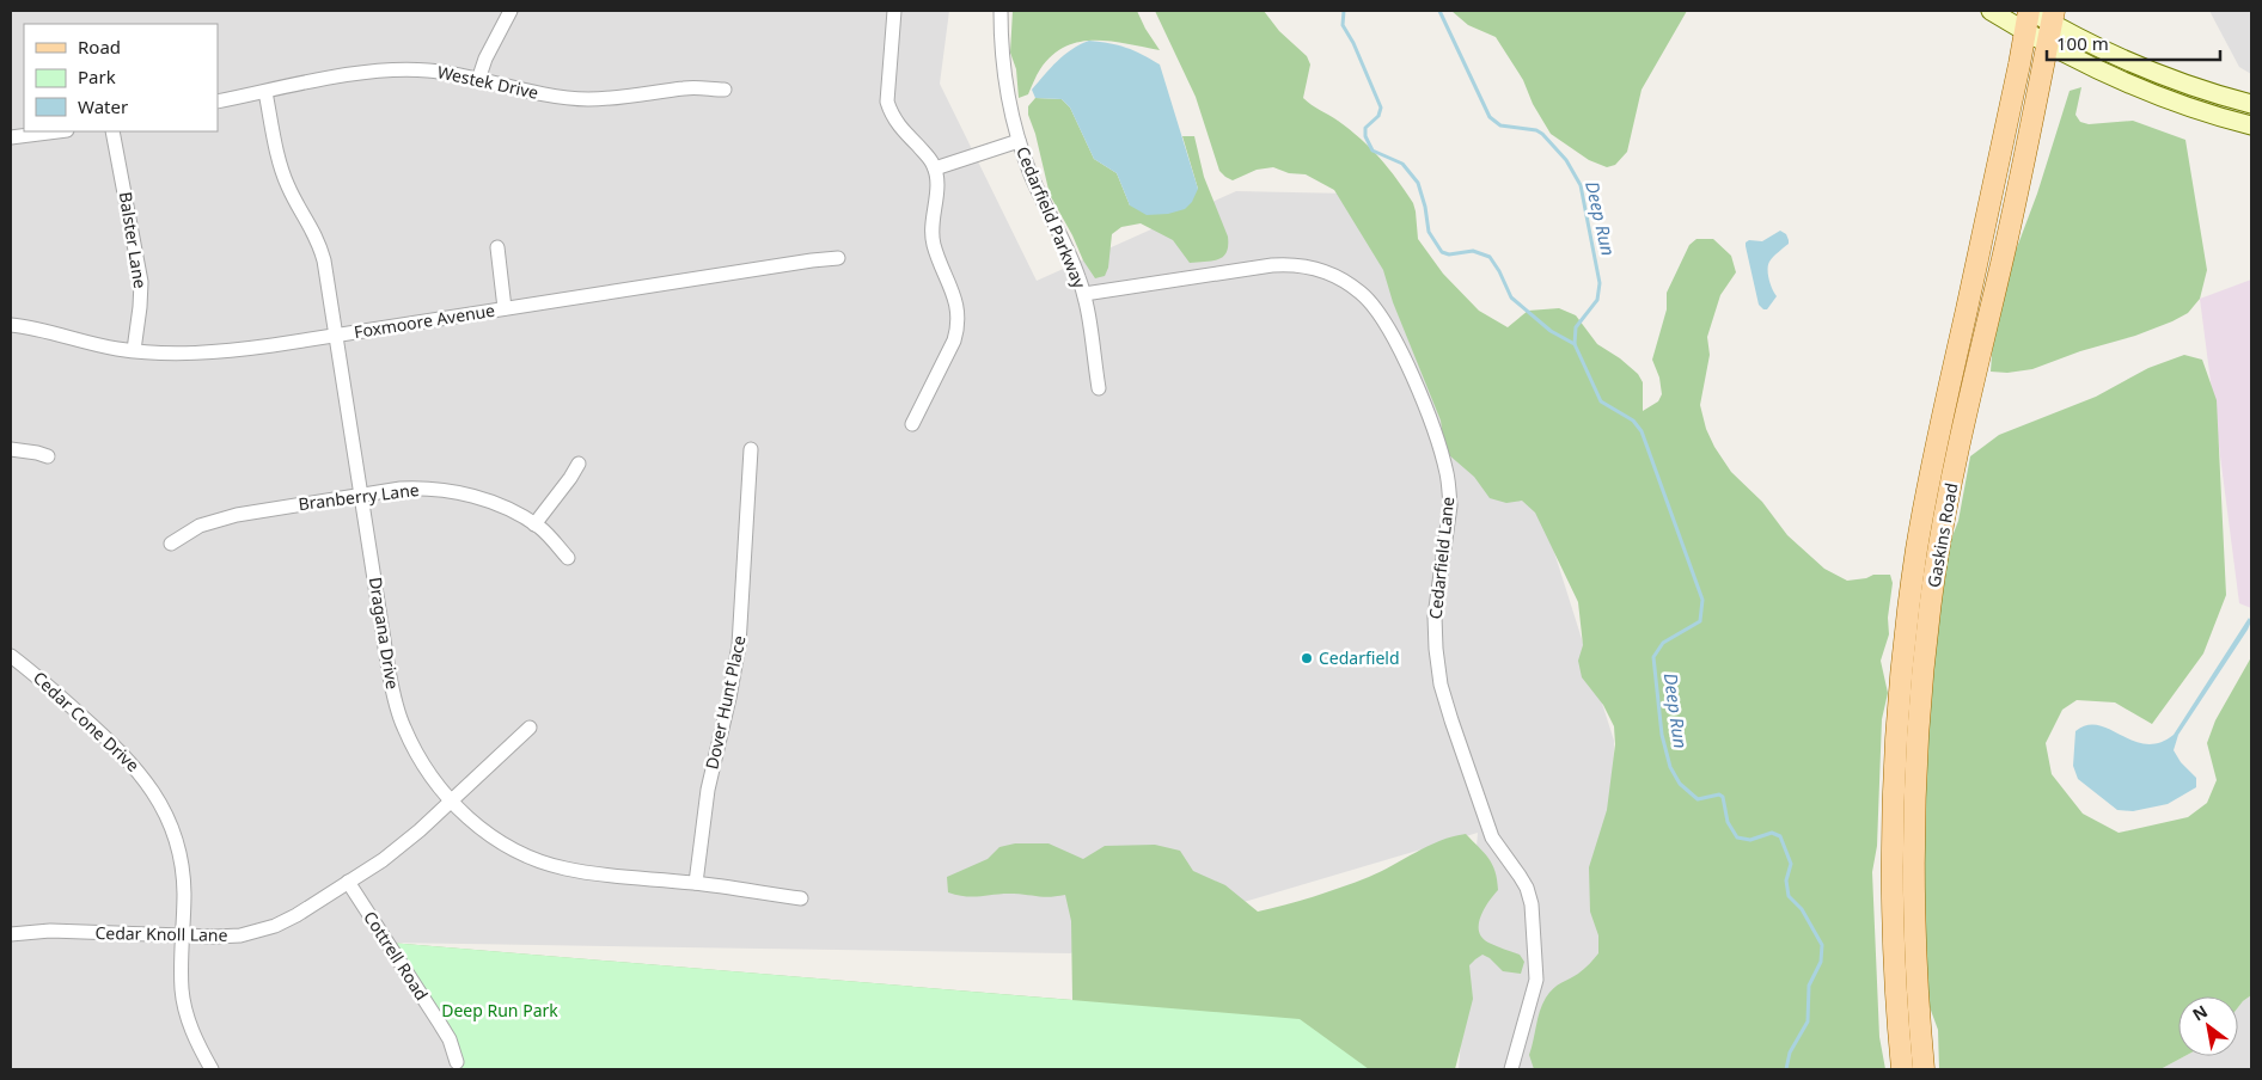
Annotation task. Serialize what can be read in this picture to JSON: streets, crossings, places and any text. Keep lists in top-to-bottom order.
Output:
{
  "streets": {
    "main road": ["Gaskins Road"],
    "street": [
      "Westek Drive",
      "Cedarfield Parkway",
      "Balster Lane",
      "Foxmoore Avenue",
      "Branberry Lane",
      "Cedarfield Lane",
      "Dragana Drive",
      "Dover Hunt Place",
      "Cedar Cone Drive",
      "Cedar Knoll Lane",
      "Cottrell Road"
    ]
  },
  "crossings": [
    ["Westek Drive", "Dragana Drive"],
    ["Cedarfield Parkway", "Cedarfield Lane"],
    ["Balster Lane", "Foxmoore Avenue"],
    ["Foxmoore Avenue", "Dragana Drive"],
    ["Branberry Lane", "Dragana Drive"],
    ["Dragana Drive", "Dover Hunt Place"],
    ["Dragana Drive", "Cedar Knoll Lane"],
    ["Cedar Cone Drive", "Cedar Knoll Lane"],
    ["Cedar Knoll Lane", "Cottrell Road"]
  ],
  "water": ["Deep Run"],
  "parks": ["Deep Run Park"],
  "places": ["Cedarfield"],
  "legend": ["Road", "Park", "Water"],
  "scale_bar": "100 m",
  "north": "top left"
}
